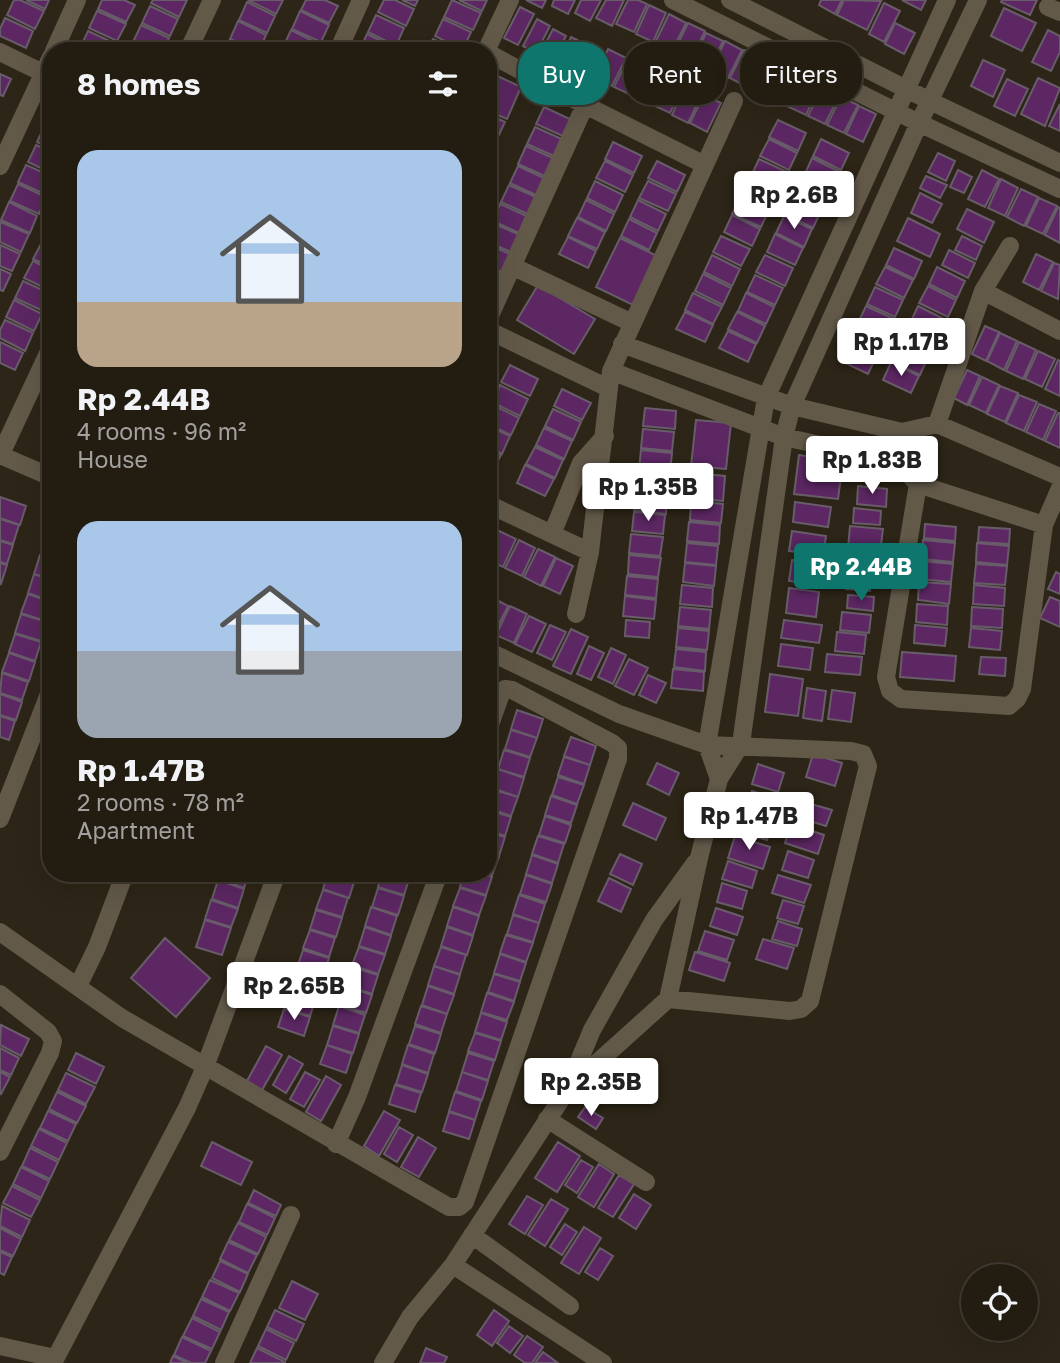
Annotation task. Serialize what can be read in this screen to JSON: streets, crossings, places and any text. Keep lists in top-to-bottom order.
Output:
{
  "page": {
    "chip": ["Buy", "Rent", "Filters"],
    "heading": "8 homes",
    "list": [
      {
        "name": "Rp 2.44B",
        "note": "4 rooms · 96 m² · House"
      },
      {
        "name": "Rp 1.47B",
        "note": "2 rooms · 78 m² · Apartment"
      }
    ],
    "price": [
      "Rp 2.6B",
      "Rp 1.17B",
      "Rp 1.83B",
      "Rp 1.35B",
      "Rp 2.44B",
      "Rp 1.47B",
      "Rp 2.65B",
      "Rp 2.35B"
    ]
  }
}
